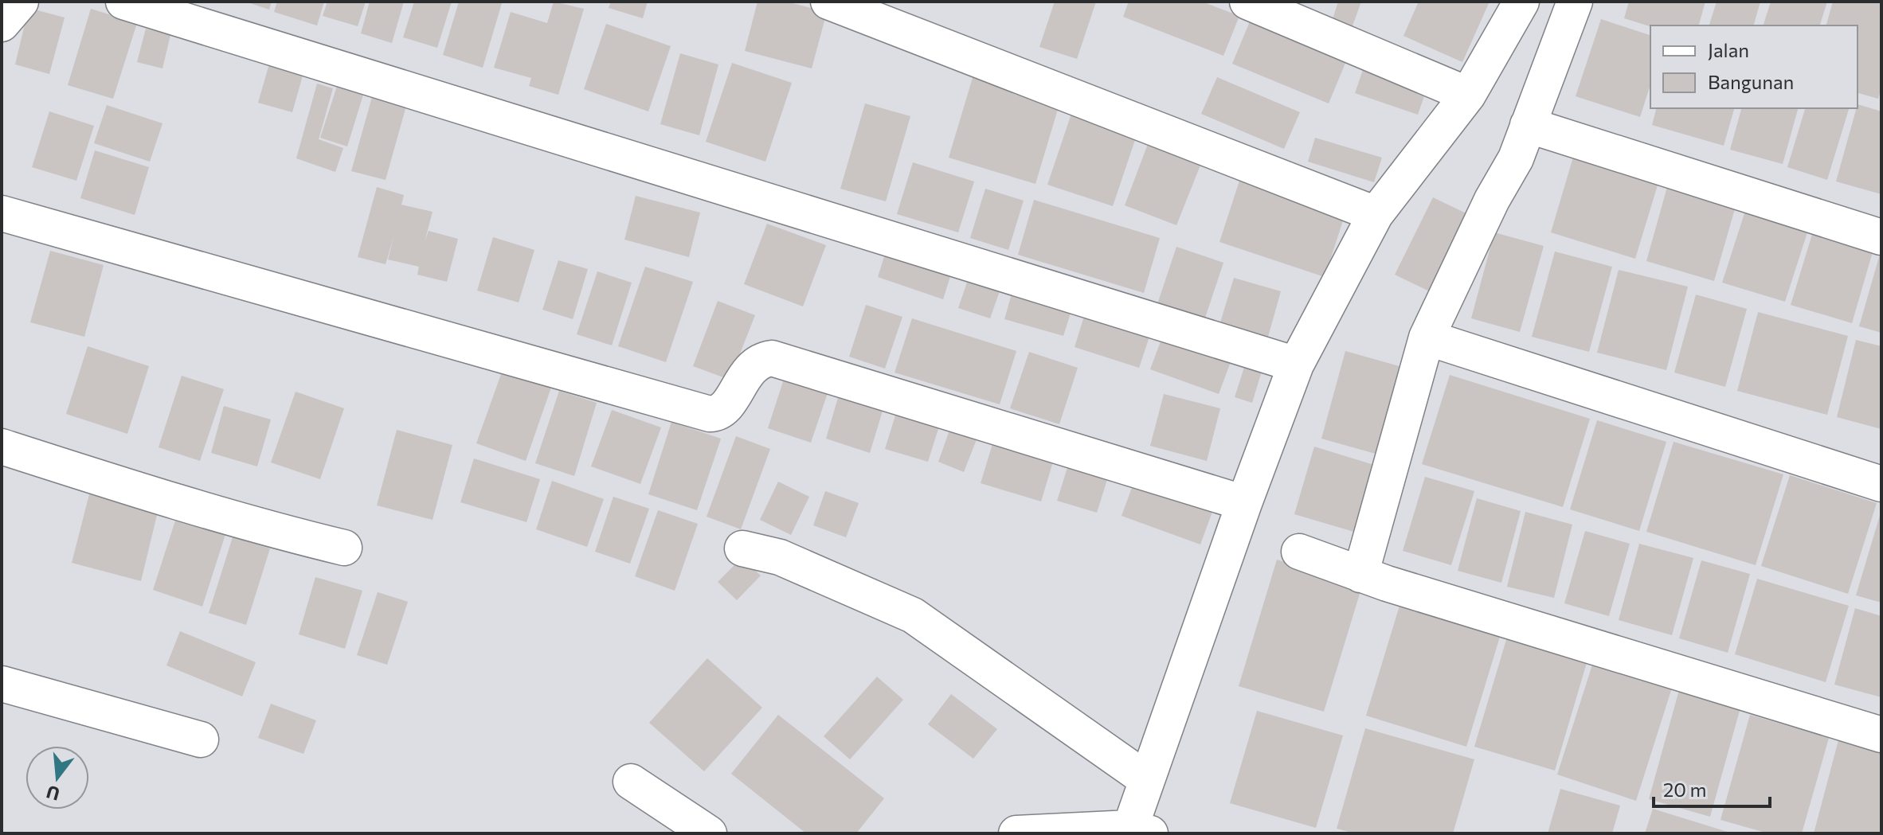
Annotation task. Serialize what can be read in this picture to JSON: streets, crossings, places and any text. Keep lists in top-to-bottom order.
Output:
{
  "legend": ["Jalan", "Bangunan"],
  "scale_bar": "20 m",
  "north": "bottom"
}
